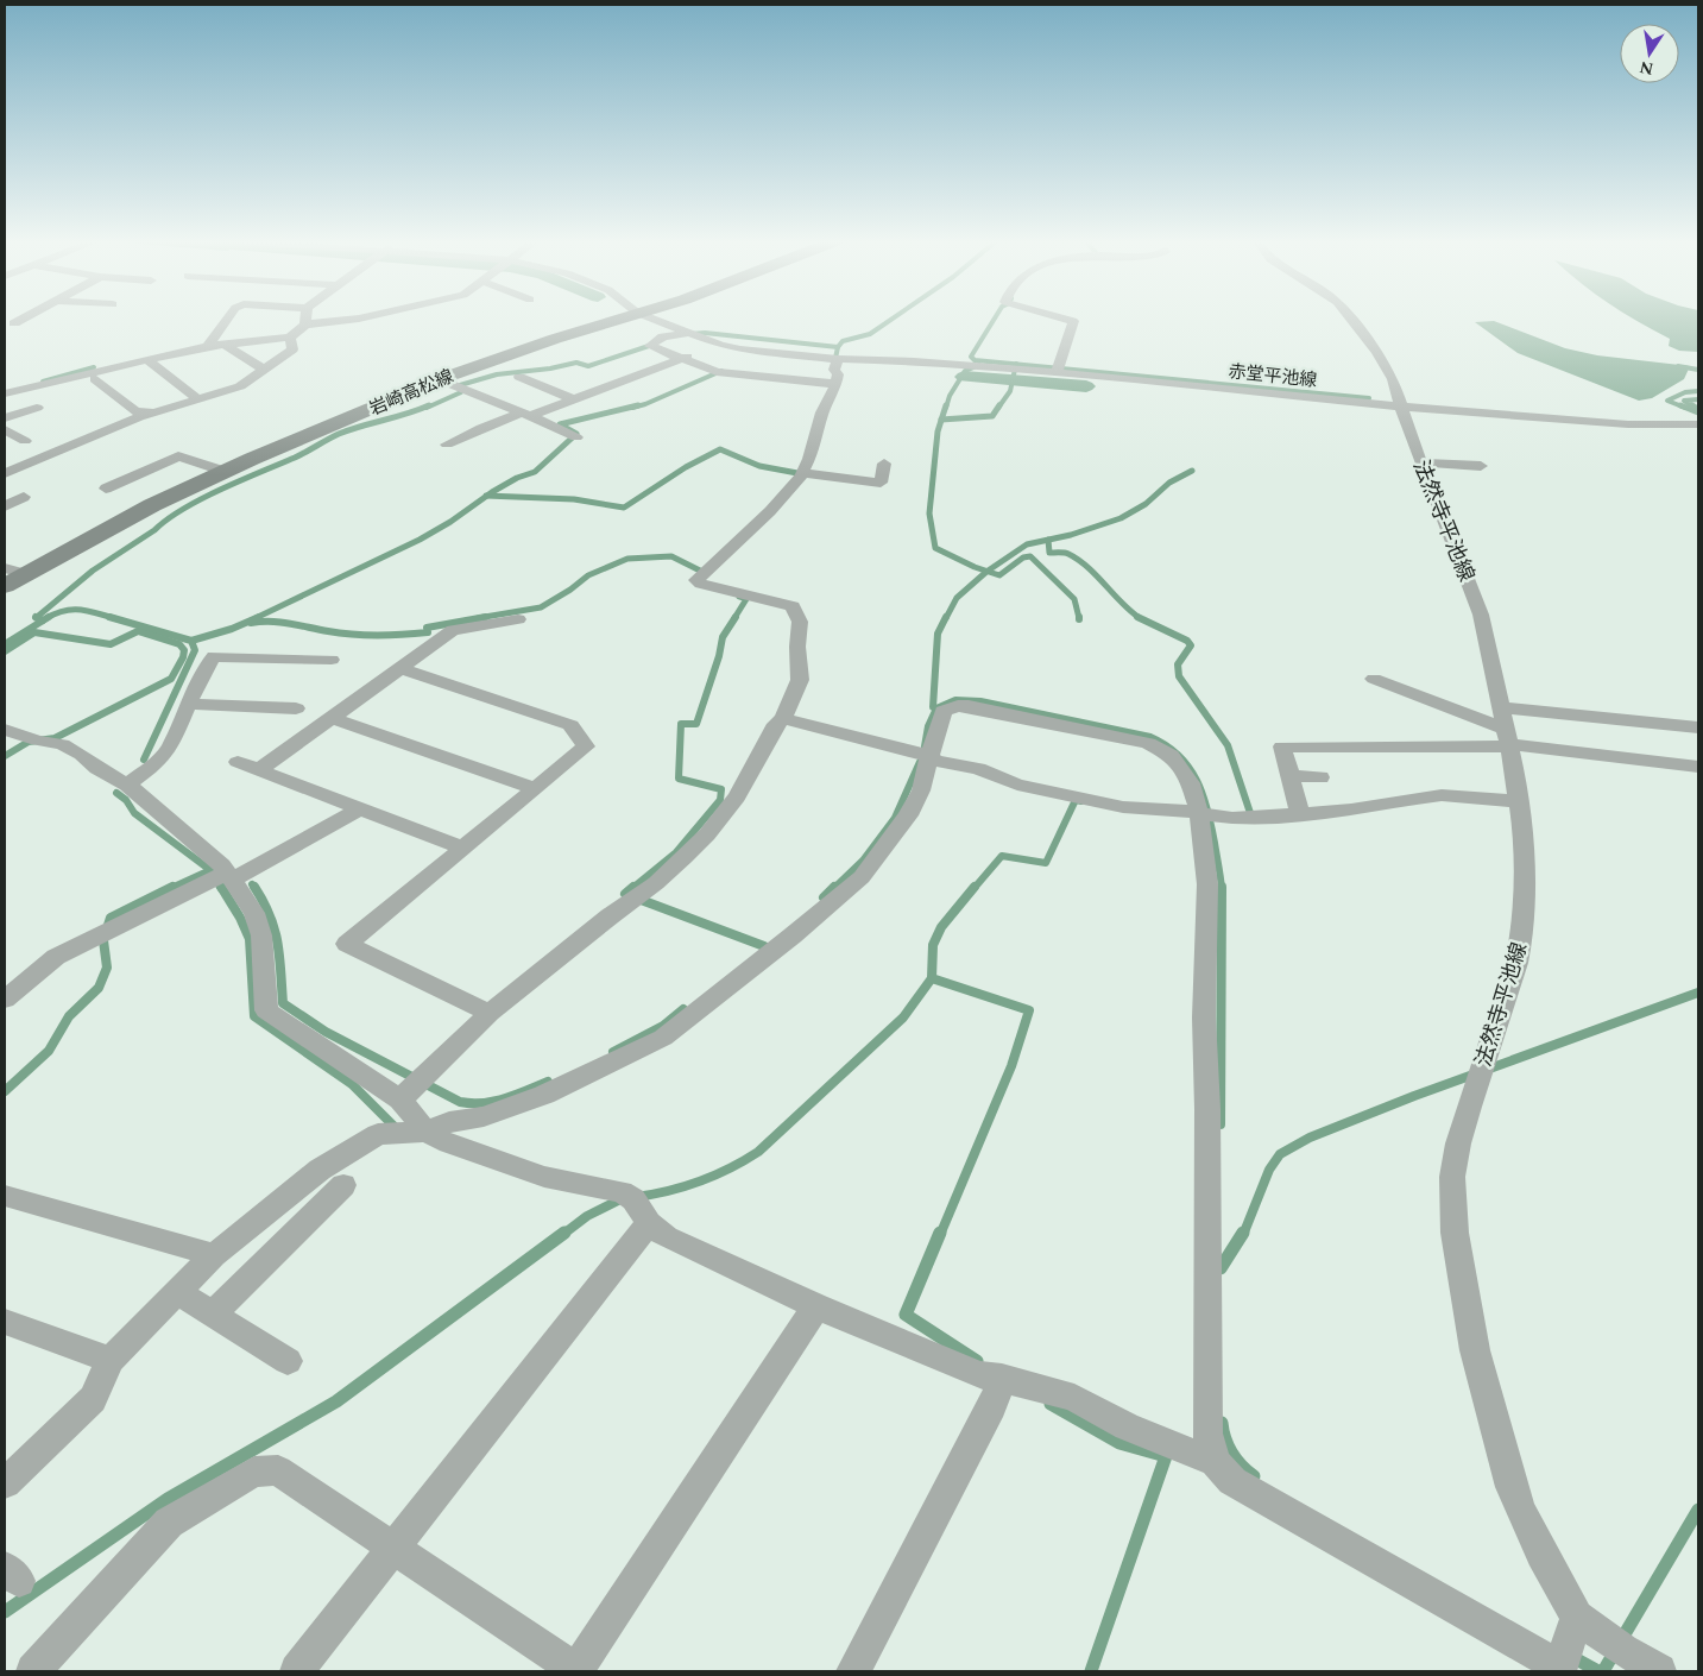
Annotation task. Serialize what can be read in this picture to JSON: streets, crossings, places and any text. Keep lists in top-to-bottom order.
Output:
{
  "streets": {
    "main road": ["岩崎高松線"],
    "street": ["赤堂平池線", "法然寺平池線"]
  },
  "crossings": [
    ["赤堂平池線", "法然寺平池線"]
  ],
  "north": "bottom"
}
